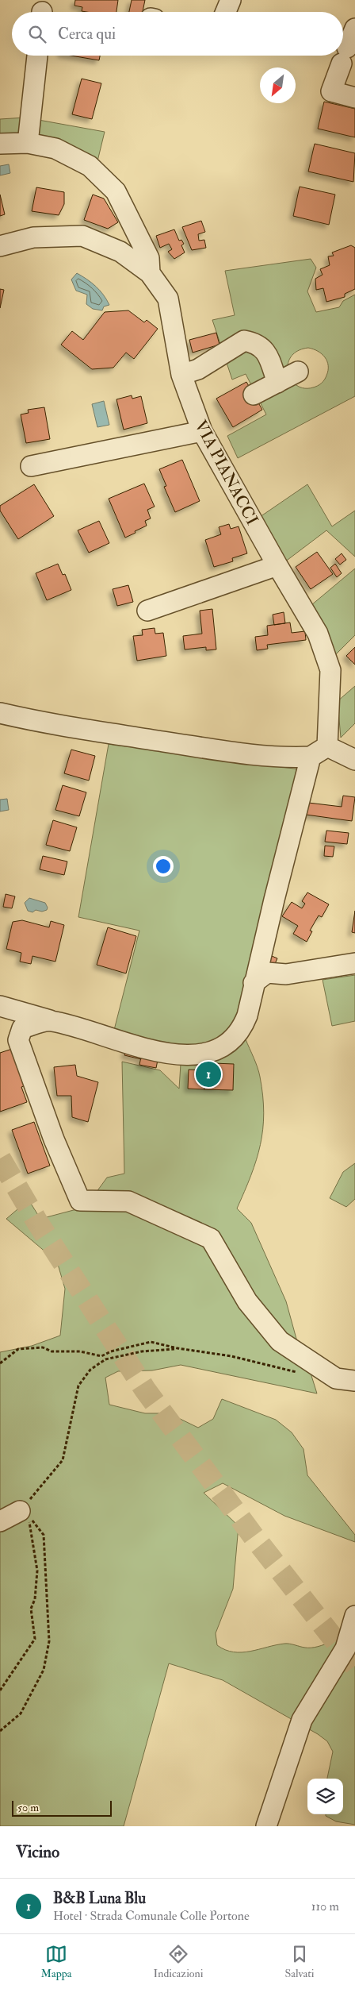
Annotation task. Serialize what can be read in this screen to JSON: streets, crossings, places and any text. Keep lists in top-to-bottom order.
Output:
{
  "streets": {
    "street": ["VIA PIANACCI"]
  },
  "scale_bar": "50 m",
  "north": "bottom left",
  "page": {
    "search": "Cerca qui",
    "pins": "1",
    "scale": "50 m",
    "heading": "Vicino",
    "list": [
      {
        "mark": "1",
        "name": "B&B Luna Blu",
        "note": "Hotel · Strada Comunale Colle Portone",
        "value": "110 m"
      }
    ],
    "nav": ["Mappa", "Indicazioni", "Salvati"]
  }
}
